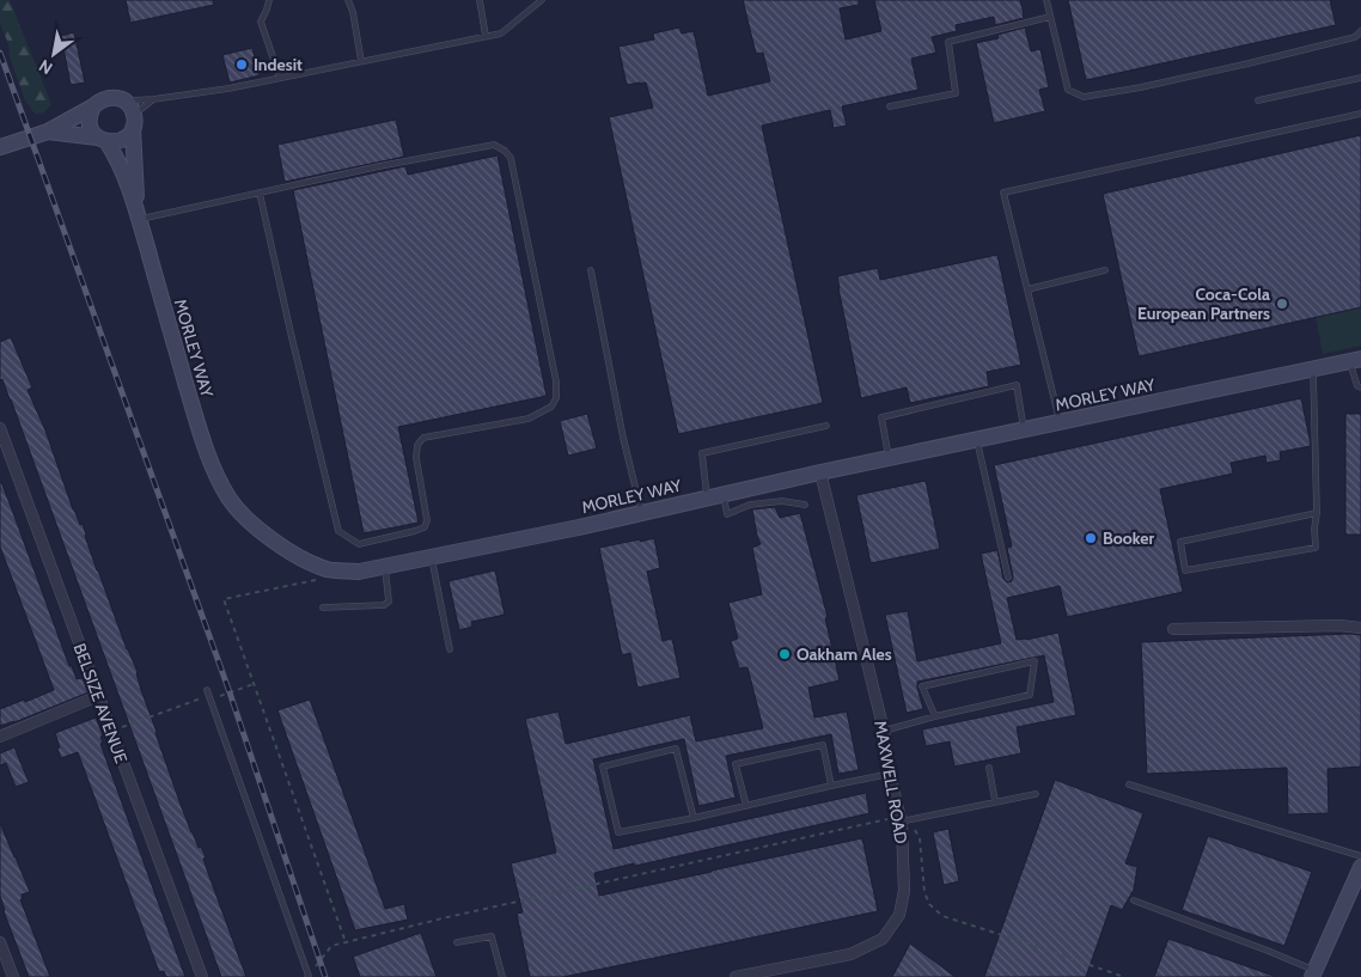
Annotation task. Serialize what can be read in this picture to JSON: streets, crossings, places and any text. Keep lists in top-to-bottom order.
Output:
{
  "streets": {
    "street": ["MORLEY WAY", "BELSIZE AVENUE", "MAXWELL ROAD"]
  },
  "crossings": [
    ["MORLEY WAY", "MAXWELL ROAD"]
  ],
  "places": [
    "Indesit",
    "Coca-Cola European Partners",
    "Booker",
    "Oakham Ales"
  ],
  "north": "bottom left"
}
